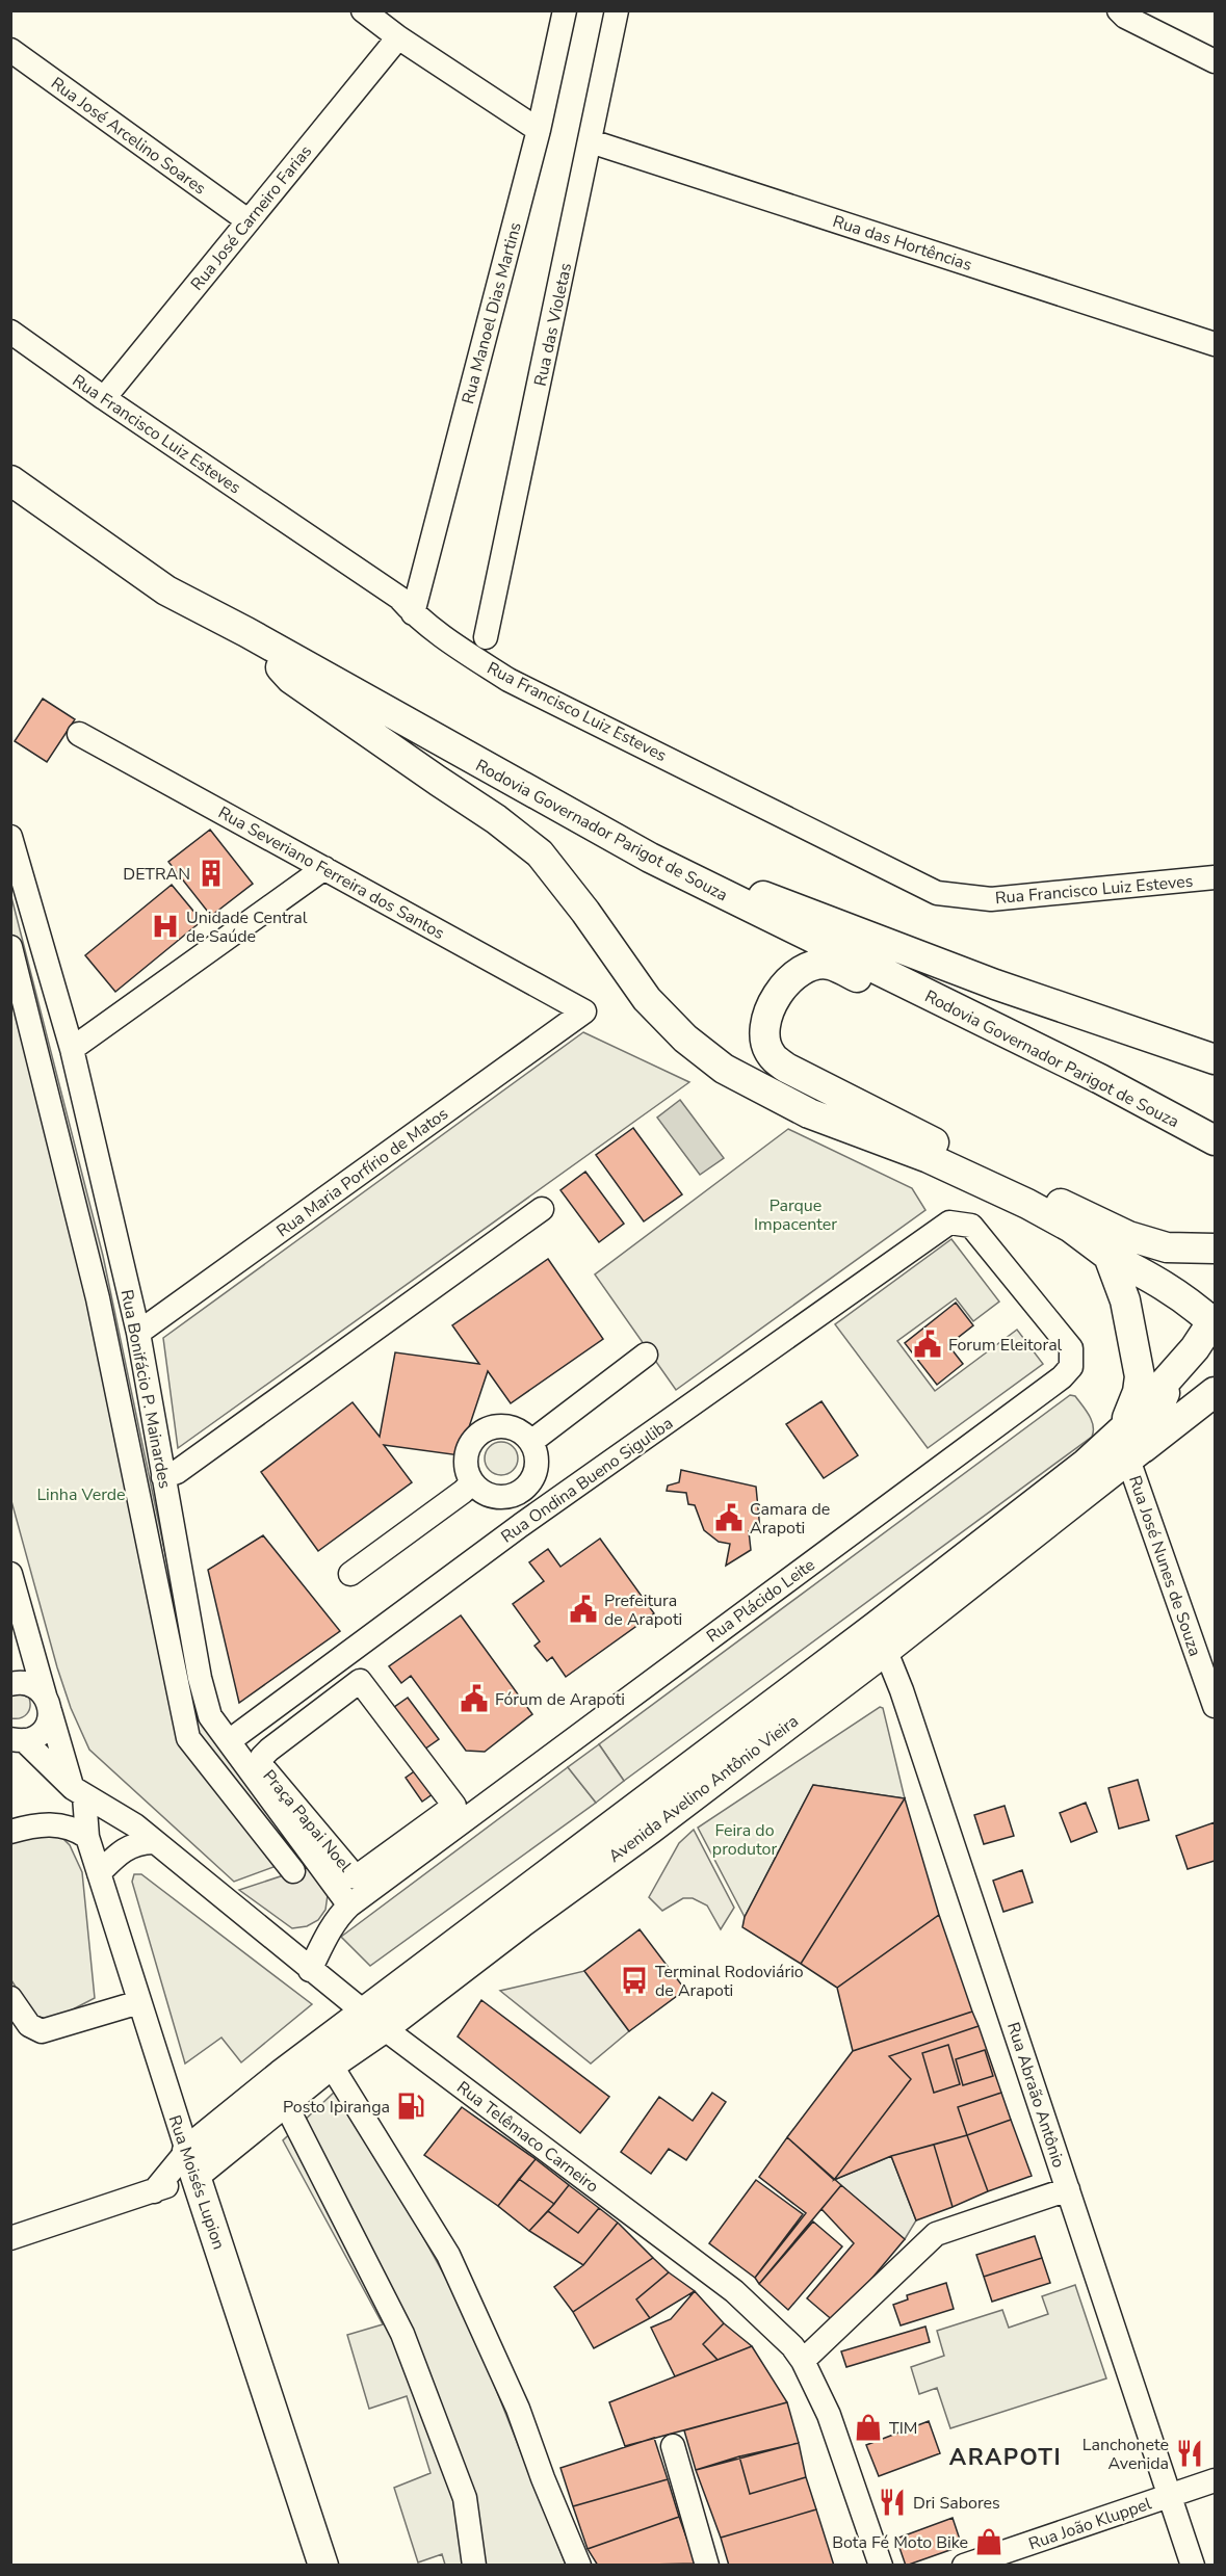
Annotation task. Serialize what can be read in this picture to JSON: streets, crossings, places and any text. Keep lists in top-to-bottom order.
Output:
{
  "streets": {
    "main road": ["Rodovia Governador Parigot de Souza", "Avenida Avelino Antônio Vieira", "Rua Moisés Lupion"],
    "street": [
      "Rua José Arcelino Soares",
      "Rua José Carneiro Farias",
      "Rua das Hortências",
      "Rua Manoel Dias Martins",
      "Rua das Violetas",
      "Rua Francisco Luiz Esteves",
      "Rua Severiano Ferreira dos Santos",
      "Rua Maria Porfírio de Matos",
      "Rua Bonifácio P. Mainardes",
      "Rua Ondina Bueno Siguliba",
      "Rua José Nunes de Souza",
      "Rua Plácido Leite",
      "Praça Papai Noel",
      "Rua Abraão Antônio",
      "Rua Telêmaco Carneiro",
      "Rua João Kluppel"
    ]
  },
  "crossings": [
    ["Rua José Arcelino Soares", "Rua José Carneiro Farias"],
    ["Rua José Carneiro Farias", "Rua Francisco Luiz Esteves"],
    ["Rua das Hortências", "Rua das Violetas"],
    ["Rua Manoel Dias Martins", "Rua Francisco Luiz Esteves"],
    ["Rua Severiano Ferreira dos Santos", "Rua Maria Porfírio de Matos"],
    ["Rua Maria Porfírio de Matos", "Rua Bonifácio P. Mainardes"],
    ["Rua Bonifácio P. Mainardes", "Rua Ondina Bueno Siguliba"],
    ["Rua Bonifácio P. Mainardes", "Rua Plácido Leite"],
    ["Rua Ondina Bueno Siguliba", "Rua Plácido Leite"],
    ["Rua José Nunes de Souza", "Avenida Avelino Antônio Vieira"],
    ["Rua Plácido Leite", "Rua Telêmaco Carneiro"],
    ["Avenida Avelino Antônio Vieira", "Rua Abraão Antônio"],
    ["Avenida Avelino Antônio Vieira", "Rua Telêmaco Carneiro"],
    ["Avenida Avelino Antônio Vieira", "Rua Moisés Lupion"],
    ["Rua Abraão Antônio", "Rua João Kluppel"],
    ["Rua Telêmaco Carneiro", "Rua Moisés Lupion"]
  ],
  "districts": ["ARAPOTI"],
  "parks": ["Parque Impacenter", "Linha Verde", "Feira do produtor"],
  "places": {
    "building": ["DETRAN"],
    "hospital": ["Unidade Central de Saúde"],
    "public building": [
      "Forum Eleitoral",
      "Camara de Arapoti",
      "Prefeitura de Arapoti",
      "Fórum de Arapoti"
    ],
    "bus stop": ["Terminal Rodoviário de Arapoti"],
    "fuel station": ["Posto Ipiranga"],
    "shop": ["TIM", "Bota Fé Moto Bike"],
    "restaurant": ["Lanchonete Avenida", "Dri Sabores"]
  }
}
